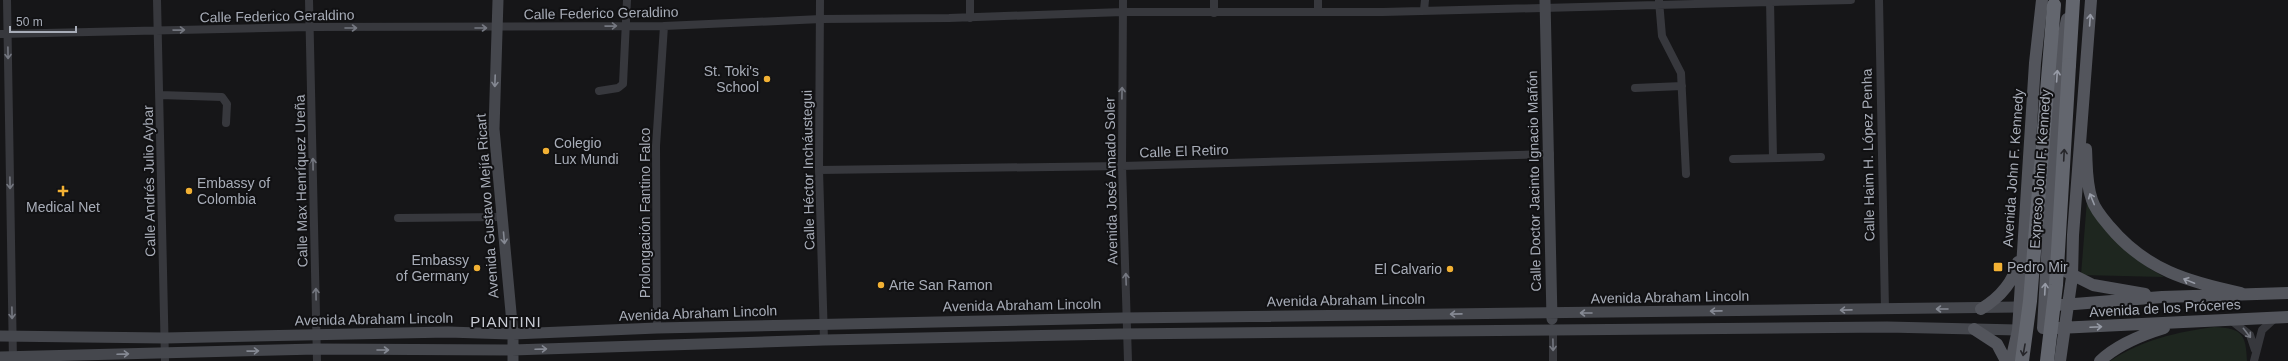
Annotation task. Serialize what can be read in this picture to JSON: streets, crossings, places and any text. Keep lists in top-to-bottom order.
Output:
{
  "streets": {
    "highway": ["Expreso John F. Kennedy"],
    "main road": [
      "Avenida John F. Kennedy",
      "Calle Doctor Jacinto Ignacio Mañón",
      "Avenida Gustavo Mejía Ricart",
      "Avenida Abraham Lincoln",
      "Avenida de los Próceres"
    ],
    "street": [
      "Calle Federico Geraldino",
      "Calle El Retiro",
      "Calle Haim H. López Penha",
      "Calle Héctor Incháustegui",
      "Calle Andrés Julio Aybar",
      "Calle Max Henríquez Ureña",
      "Avenida José Amado Soler",
      "Prolongación Fantino Falco"
    ]
  },
  "crossings": [
    ["Calle Federico Geraldino", "Calle Héctor Incháustegui"],
    ["Calle Federico Geraldino", "Calle Andrés Julio Aybar"],
    ["Calle Federico Geraldino", "Calle Max Henríquez Ureña"],
    ["Calle Federico Geraldino", "Avenida José Amado Soler"],
    ["Calle Federico Geraldino", "Calle Doctor Jacinto Ignacio Mañón"],
    ["Calle Federico Geraldino", "Avenida Gustavo Mejía Ricart"],
    ["Calle Federico Geraldino", "Prolongación Fantino Falco"],
    ["Calle El Retiro", "Calle Héctor Incháustegui"],
    ["Calle El Retiro", "Avenida José Amado Soler"],
    ["Calle El Retiro", "Calle Doctor Jacinto Ignacio Mañón"],
    ["Calle Haim H. López Penha", "Avenida Abraham Lincoln"],
    ["Avenida John F. Kennedy", "Expreso John F. Kennedy"],
    ["Avenida John F. Kennedy", "Avenida Abraham Lincoln"],
    ["Calle Héctor Incháustegui", "Avenida Abraham Lincoln"],
    ["Calle Andrés Julio Aybar", "Avenida Abraham Lincoln"],
    ["Calle Max Henríquez Ureña", "Avenida Abraham Lincoln"],
    ["Avenida José Amado Soler", "Avenida Abraham Lincoln"],
    ["Calle Doctor Jacinto Ignacio Mañón", "Avenida Abraham Lincoln"],
    ["Avenida Gustavo Mejía Ricart", "Avenida Abraham Lincoln"],
    ["Prolongación Fantino Falco", "Avenida Abraham Lincoln"],
    ["Avenida Abraham Lincoln", "Avenida de los Próceres"]
  ],
  "one_way": ["Calle Max Henríquez Ureña", "Avenida José Amado Soler", "Avenida Gustavo Mejía Ricart"],
  "districts": ["PIANTINI"],
  "places": {
    "other": [
      "St. Toki's School",
      "Colegio Lux Mundi",
      "Embassy of Colombia",
      "Embassy of Germany",
      "El Calvario",
      "Arte San Ramon"
    ],
    "health": ["Medical Net"],
    "transit": ["Pedro Mir"]
  },
  "scale_bar": "50 m"
}
